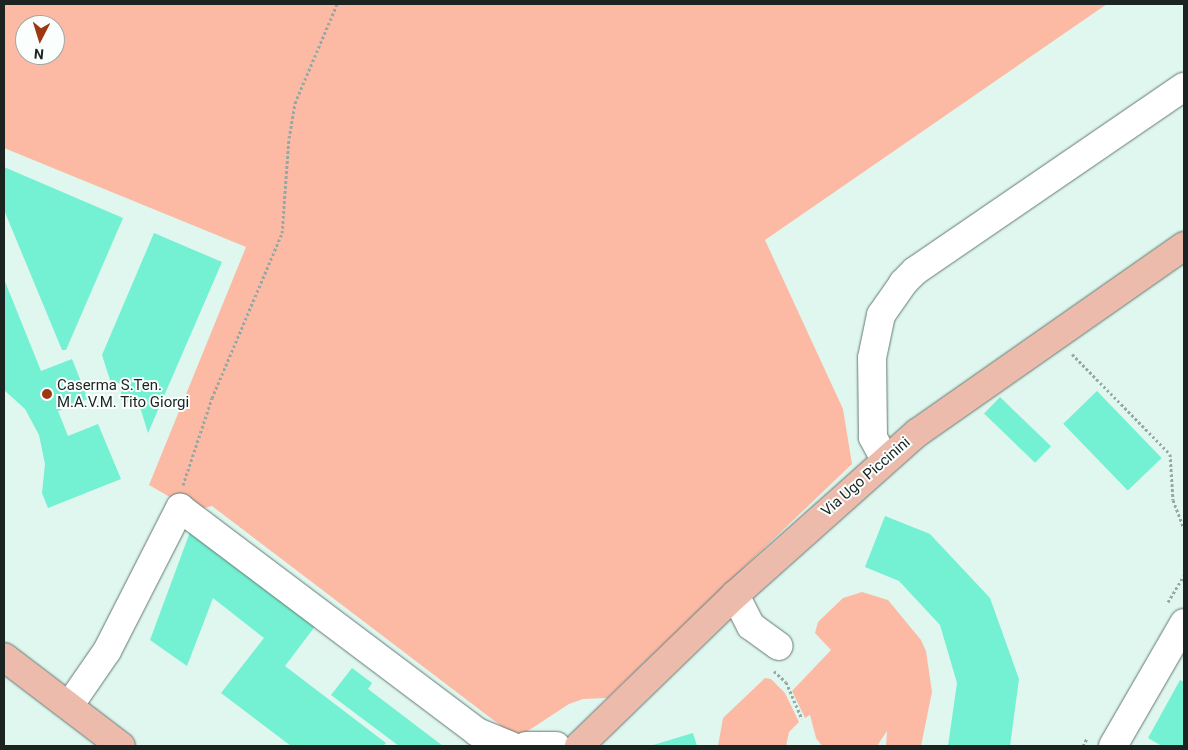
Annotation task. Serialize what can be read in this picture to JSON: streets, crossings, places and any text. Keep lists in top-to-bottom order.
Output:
{
  "streets": {
    "main road": ["Via Ugo Piccinini"]
  },
  "places": ["Caserma S.Ten. M.A.V.M. Tito Giorgi"],
  "north": "bottom"
}
